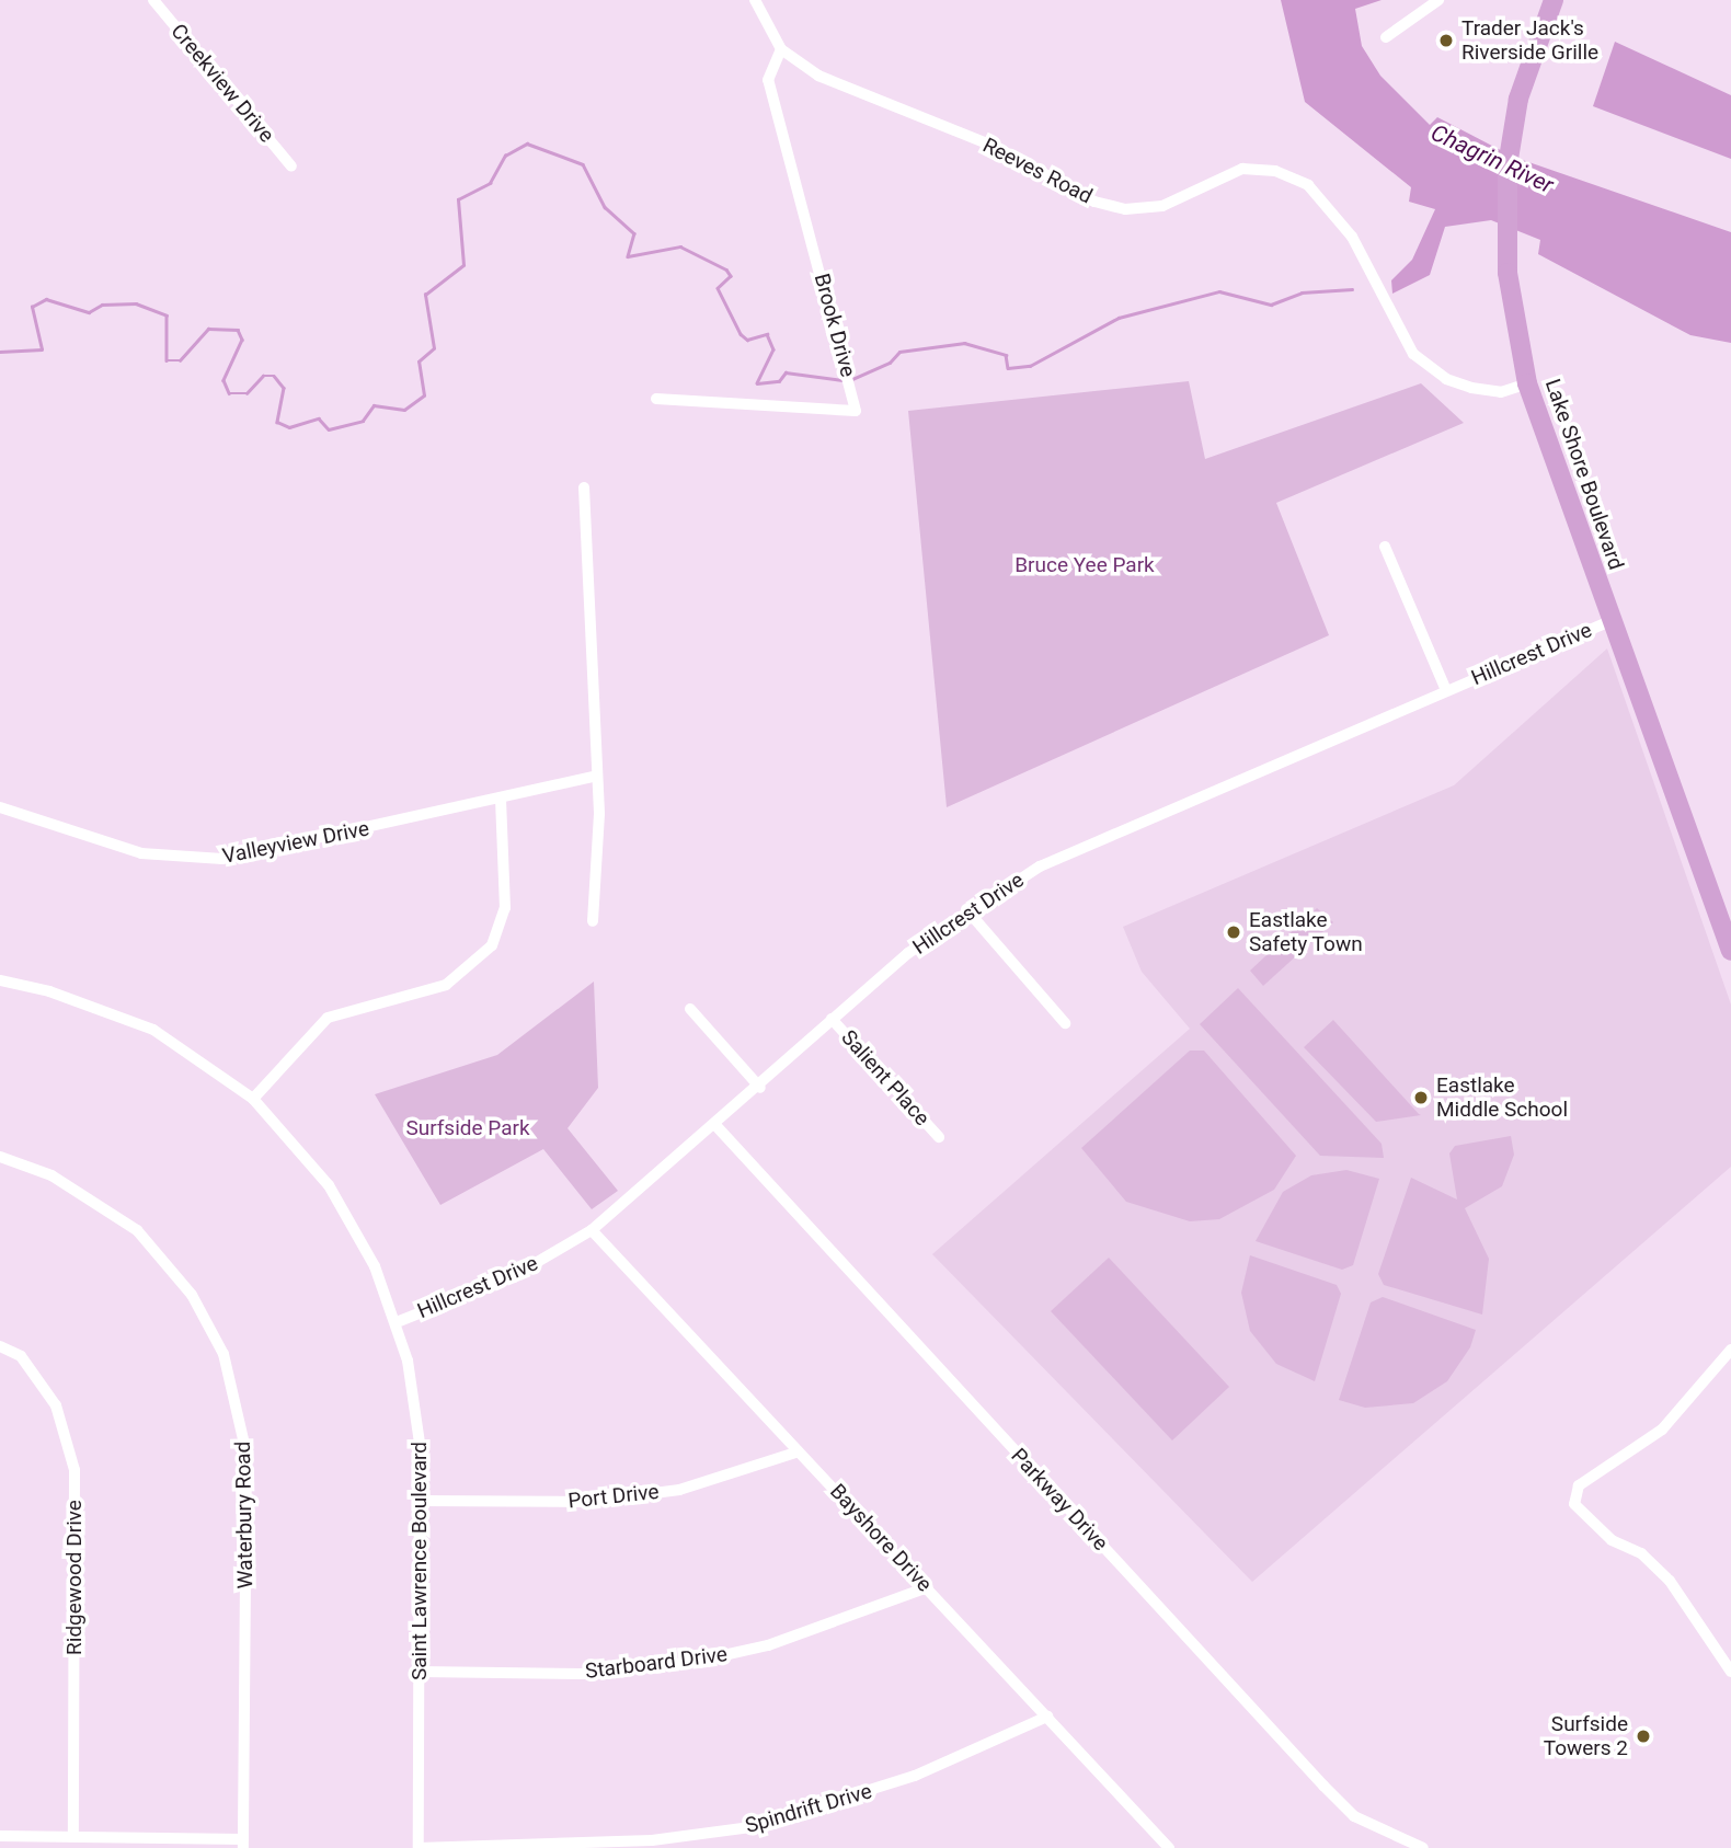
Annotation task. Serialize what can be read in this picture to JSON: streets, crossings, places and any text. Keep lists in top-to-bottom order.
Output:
{
  "streets": {
    "main road": ["Lake Shore Boulevard"],
    "street": [
      "Creekview Drive",
      "Reeves Road",
      "Brook Drive",
      "Hillcrest Drive",
      "Valleyview Drive",
      "Salient Place",
      "Port Drive",
      "Parkway Drive",
      "Waterbury Road",
      "Bayshore Drive",
      "Saint Lawrence Boulevard",
      "Ridgewood Drive",
      "Starboard Drive",
      "Spindrift Drive"
    ]
  },
  "crossings": [
    ["Reeves Road", "Brook Drive"],
    ["Reeves Road", "Lake Shore Boulevard"],
    ["Lake Shore Boulevard", "Hillcrest Drive"],
    ["Hillcrest Drive", "Salient Place"],
    ["Hillcrest Drive", "Parkway Drive"],
    ["Hillcrest Drive", "Bayshore Drive"],
    ["Hillcrest Drive", "Saint Lawrence Boulevard"],
    ["Port Drive", "Bayshore Drive"],
    ["Port Drive", "Saint Lawrence Boulevard"],
    ["Bayshore Drive", "Starboard Drive"],
    ["Bayshore Drive", "Spindrift Drive"],
    ["Saint Lawrence Boulevard", "Starboard Drive"],
    ["Saint Lawrence Boulevard", "Spindrift Drive"]
  ],
  "water": ["Chagrin River"],
  "parks": ["Bruce Yee Park", "Surfside Park"],
  "places": [
    "Trader Jack's Riverside Grille",
    "Eastlake Safety Town",
    "Eastlake Middle School",
    "Surfside Towers 2"
  ]
}
